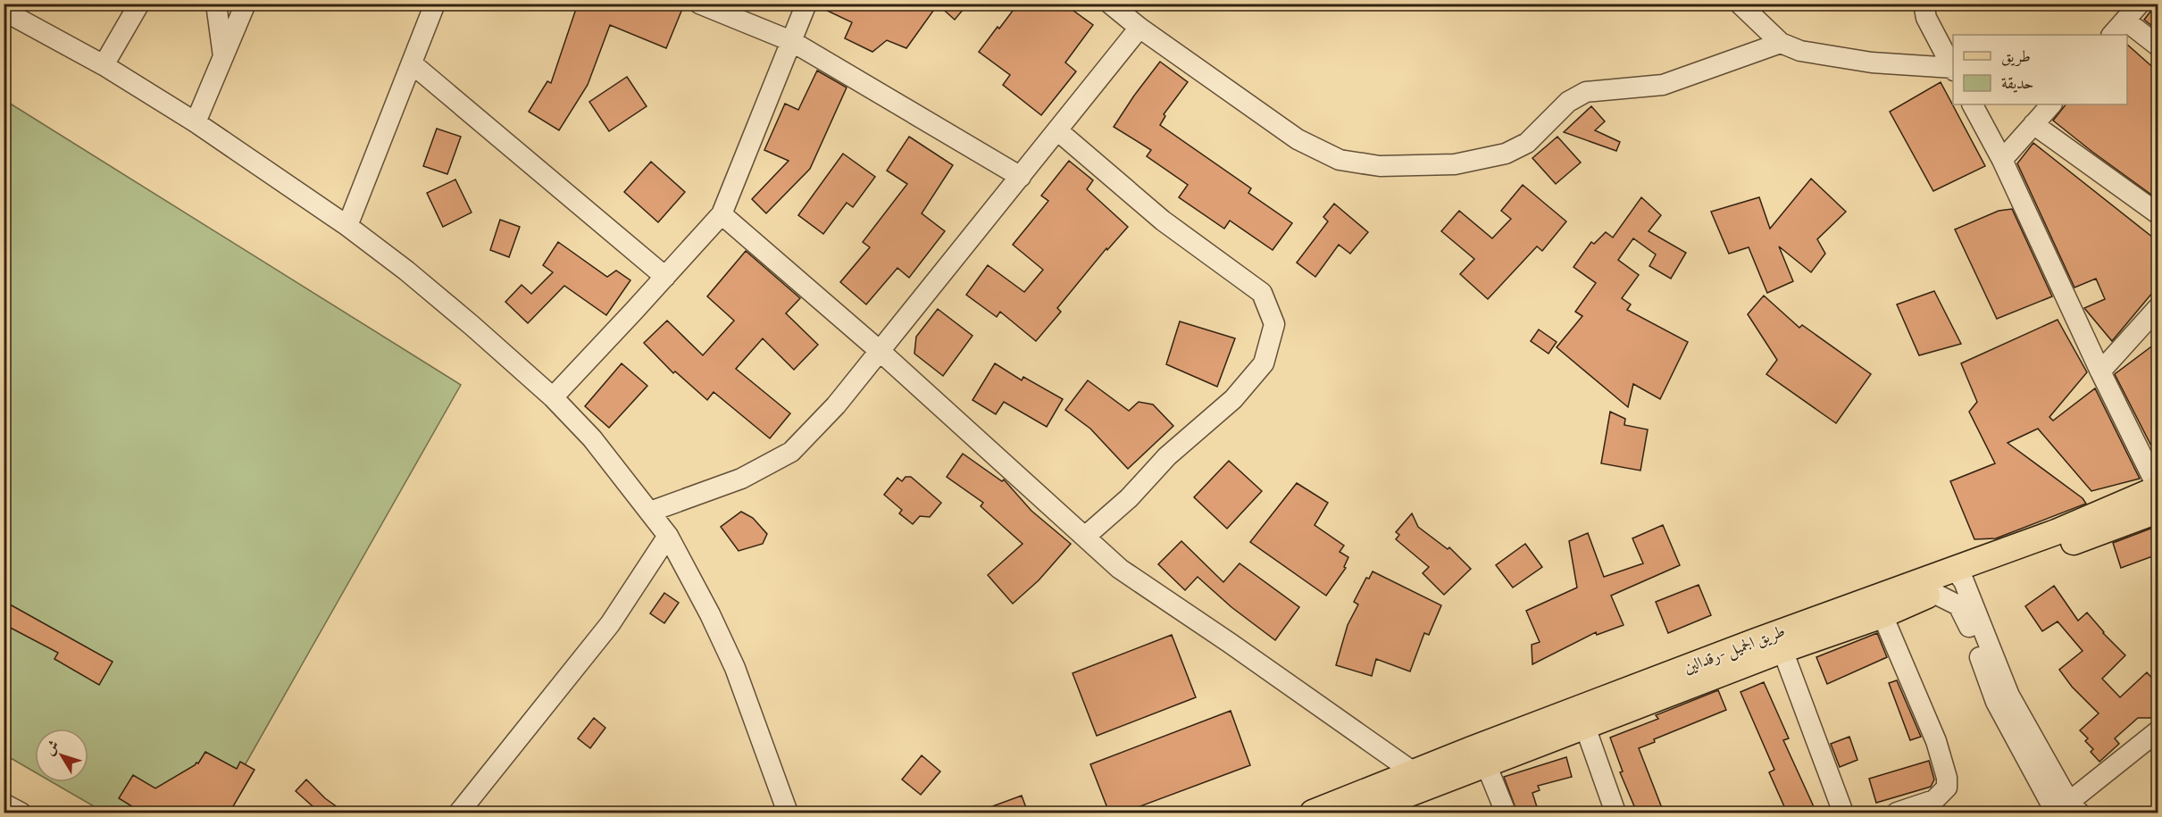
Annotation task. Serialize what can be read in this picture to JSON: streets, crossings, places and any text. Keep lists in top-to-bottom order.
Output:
{
  "streets": {
    "main road": ["طريق الجميل -رقدالين"]
  },
  "legend": ["طريق", "حديقة"],
  "north": "top left"
}
